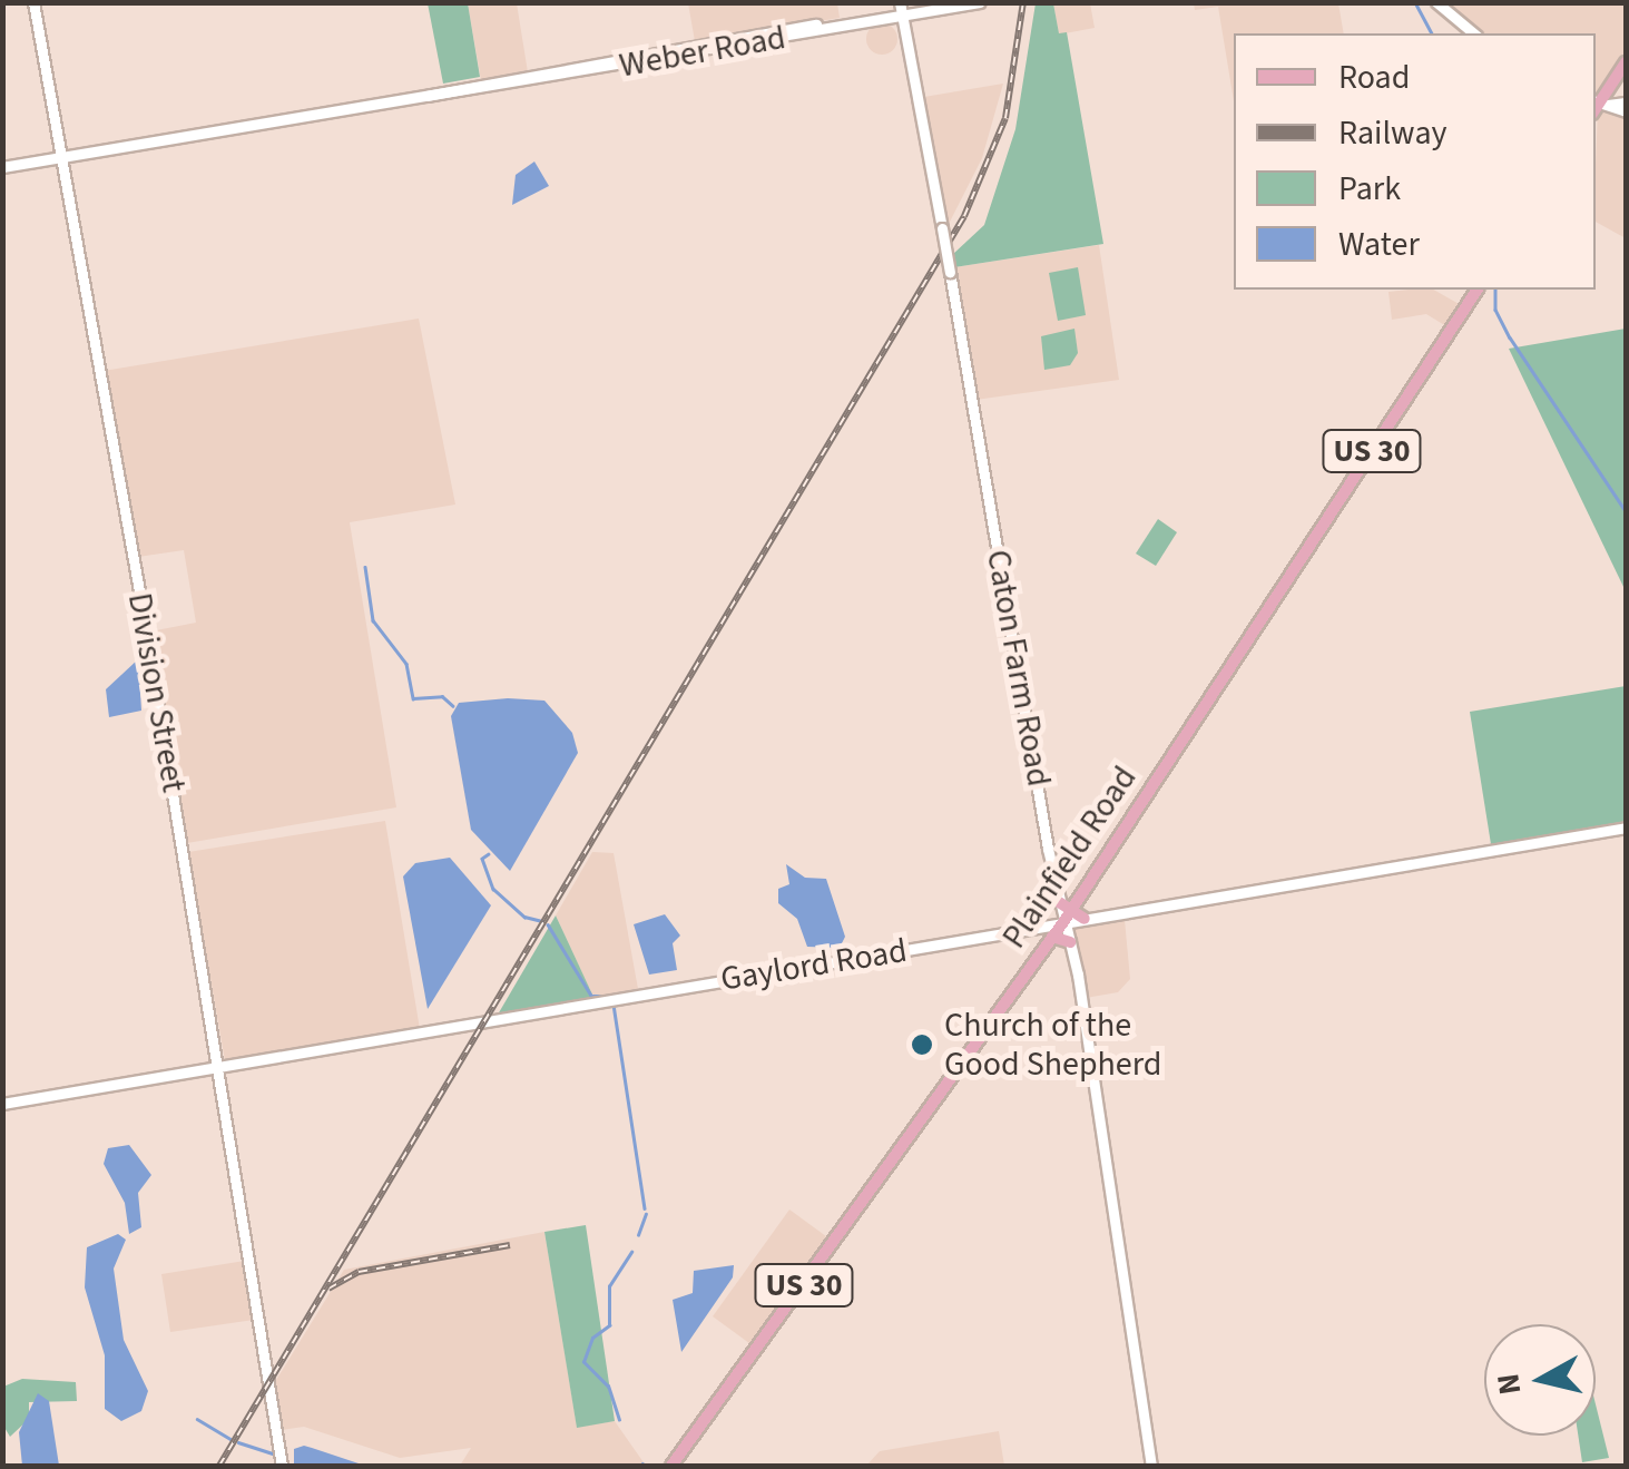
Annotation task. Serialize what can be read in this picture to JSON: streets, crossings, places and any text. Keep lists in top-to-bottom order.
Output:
{
  "streets": {
    "main road": ["US 30", "Plainfield Road"],
    "street": [
      "Weber Road",
      "Caton Farm Road",
      "Division Street",
      "Gaylord Road"
    ]
  },
  "crossings": [
    ["Weber Road", "Caton Farm Road"],
    ["Weber Road", "Division Street"],
    ["Caton Farm Road", "Plainfield Road"],
    ["Caton Farm Road", "Gaylord Road"],
    ["Division Street", "Gaylord Road"],
    ["Plainfield Road", "Gaylord Road"]
  ],
  "places": ["Church of the Good Shepherd"],
  "legend": [
    "Road",
    "Railway",
    "Park",
    "Water"
  ],
  "north": "left"
}
